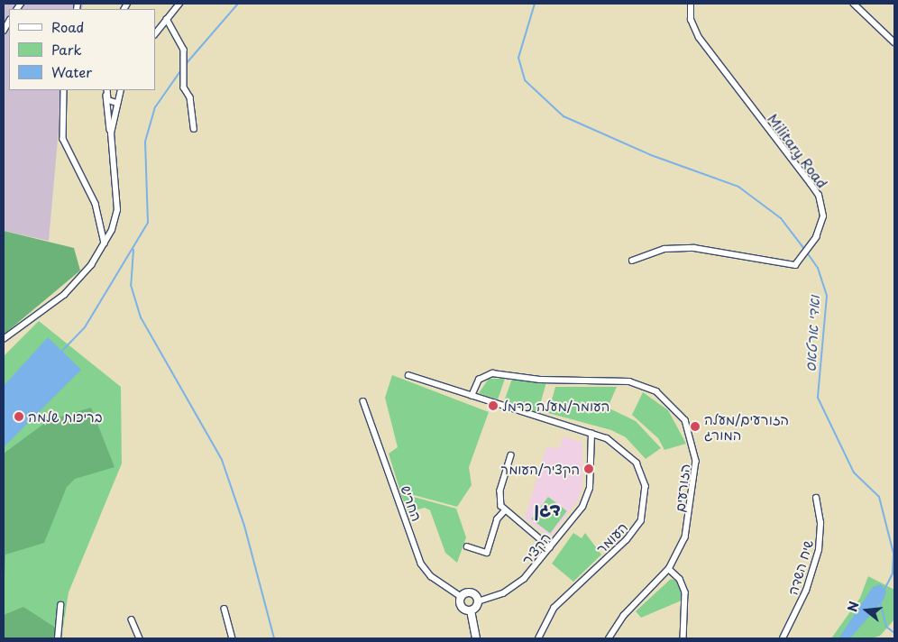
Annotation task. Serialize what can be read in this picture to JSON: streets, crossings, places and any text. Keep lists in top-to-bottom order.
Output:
{
  "streets": {
    "street": [
      "Military Road",
      "הזורעים",
      "החריש",
      "העומר",
      "הקציר",
      "שיח השדה"
    ]
  },
  "crossings": [
    ["הזורעים", "העומר"],
    ["החריש", "הקציר"],
    ["העומר", "הקציר"]
  ],
  "districts": ["דגן"],
  "water": ["ואדי ארטאס"],
  "places": [
    "העומר/מעלה כרמל",
    "בריכות שלמה",
    "הזורעים/מעלה המורג",
    "הקציר/העומר"
  ],
  "legend": ["Road", "Park", "Water"],
  "north": "left"
}
